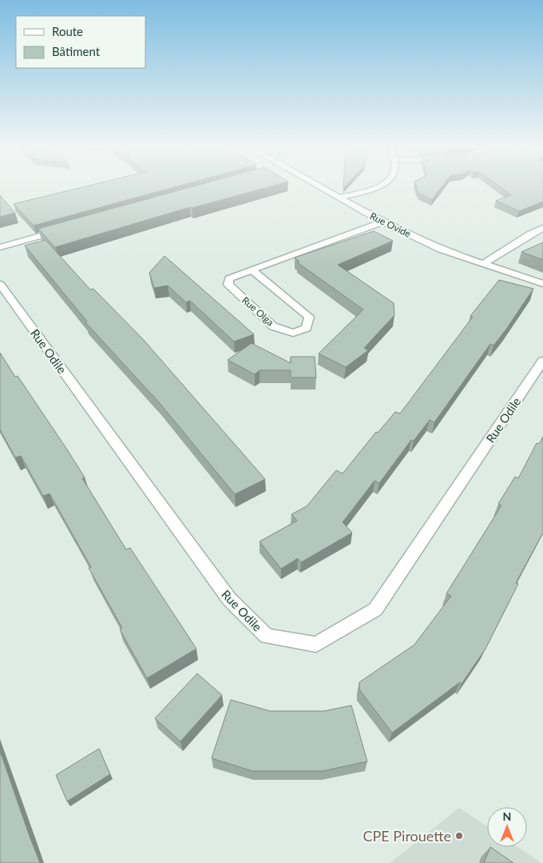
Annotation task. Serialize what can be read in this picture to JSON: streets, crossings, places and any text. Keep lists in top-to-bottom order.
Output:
{
  "streets": {
    "street": ["Rue Ovide", "Rue Olga", "Rue Odile"]
  },
  "crossings": [
    ["Rue Ovide", "Rue Olga"]
  ],
  "places": ["CPE Pirouette"],
  "legend": ["Route", "Bâtiment"],
  "north": "top"
}
